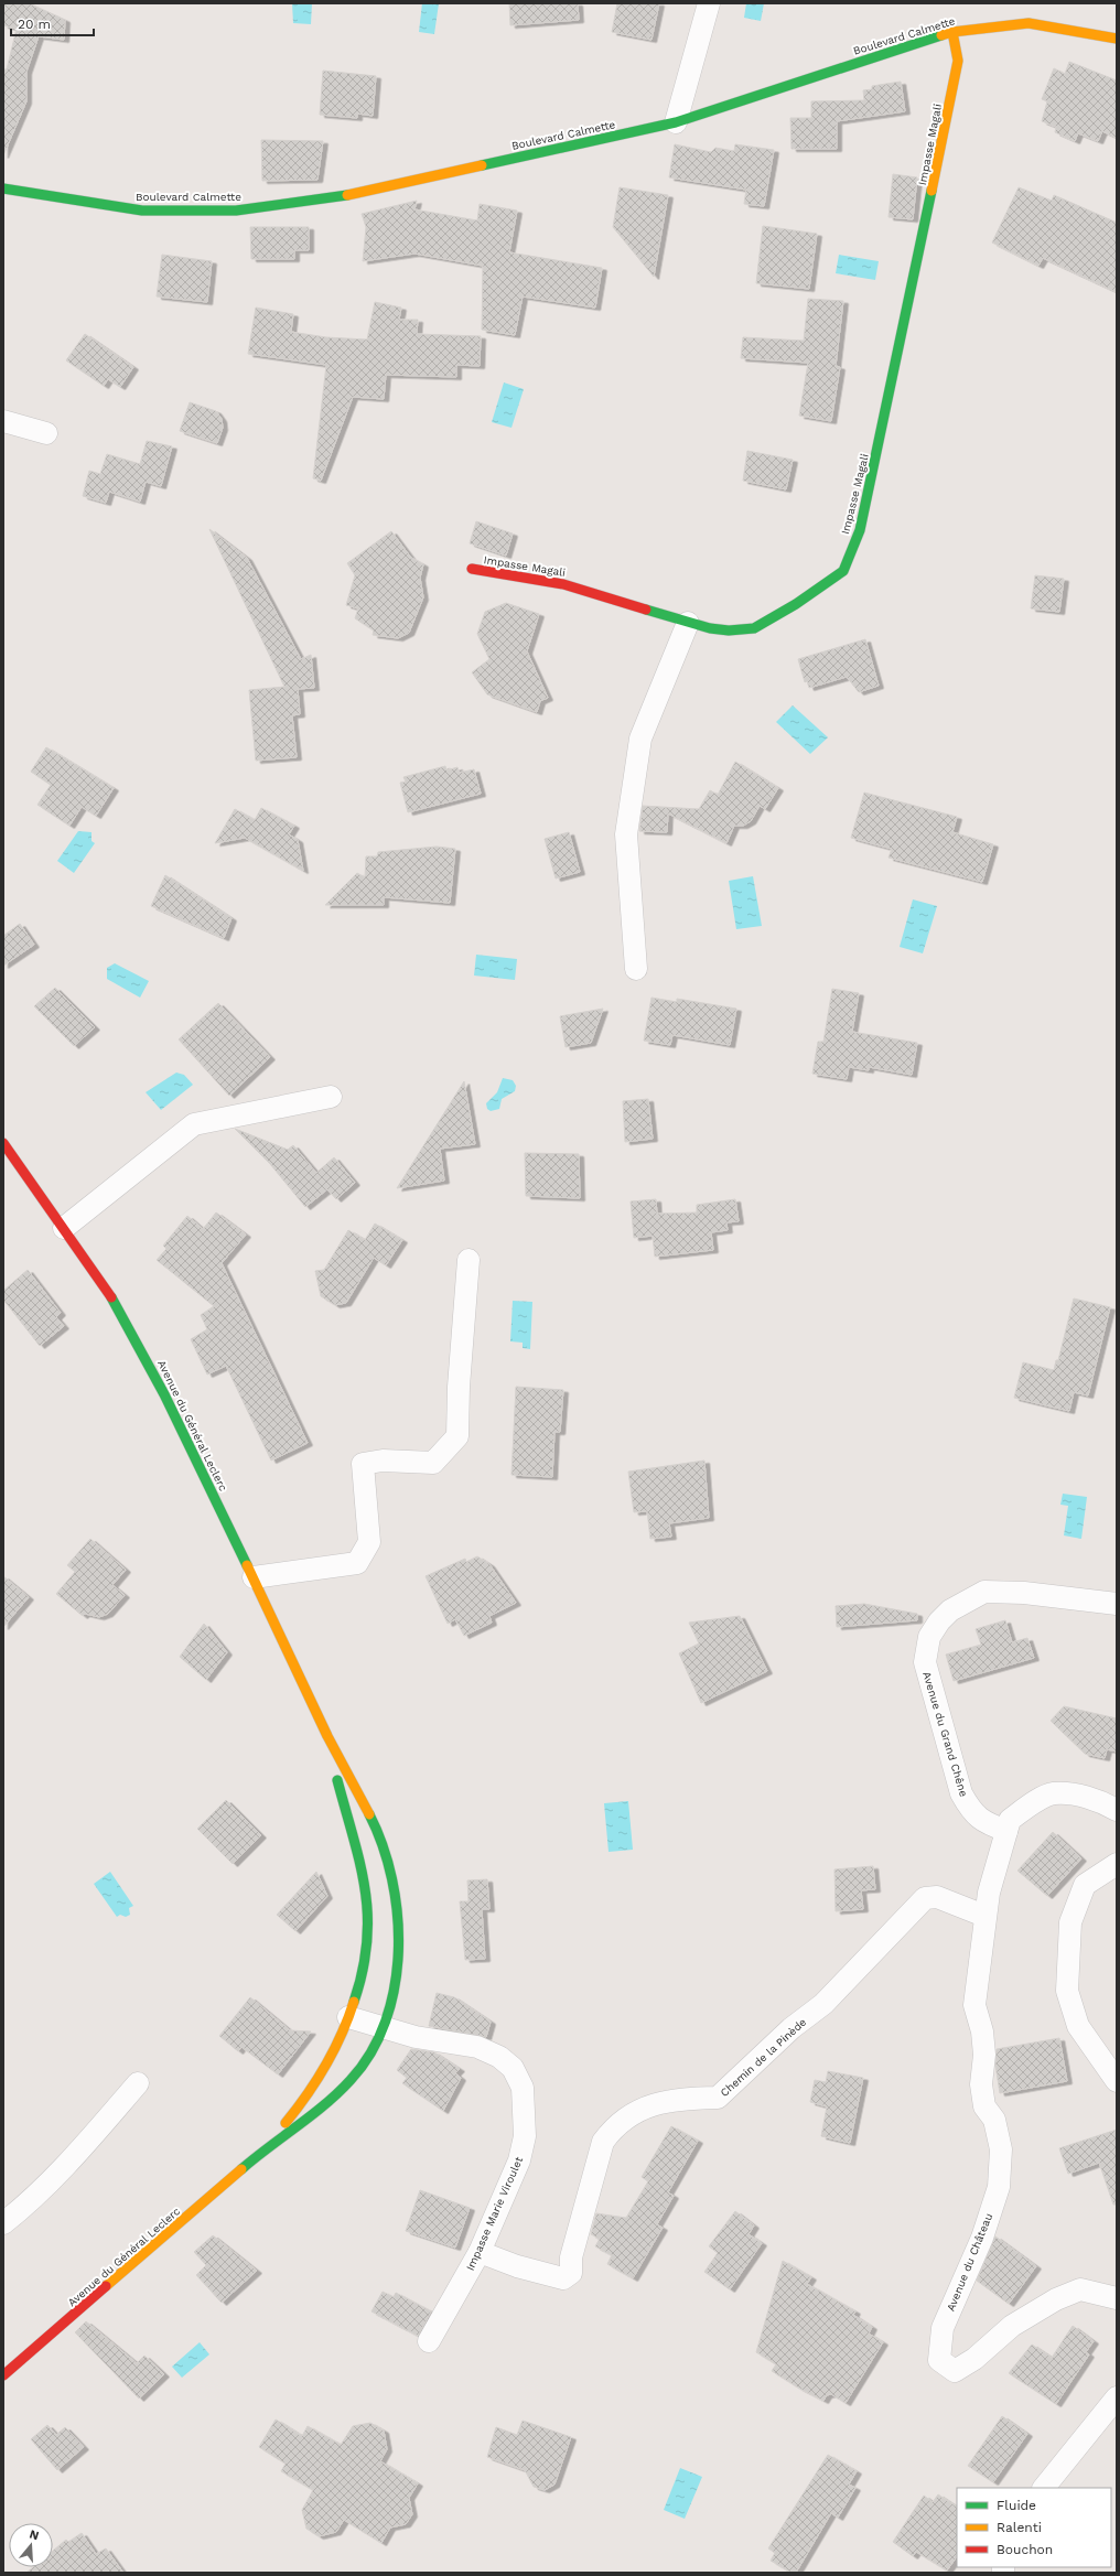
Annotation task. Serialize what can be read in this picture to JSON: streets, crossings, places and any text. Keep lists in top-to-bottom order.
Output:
{
  "streets": {
    "street": [
      "Boulevard Calmette",
      "Impasse Magali",
      "Avenue du Général Leclerc",
      "Avenue du Grand Chêne",
      "Chemin de la Pinède",
      "Impasse Marie Viroulet",
      "Avenue du Château"
    ]
  },
  "crossings": [
    ["Boulevard Calmette", "Impasse Magali"],
    ["Avenue du Général Leclerc", "Impasse Marie Viroulet"],
    ["Avenue du Grand Chêne", "Avenue du Château"],
    ["Chemin de la Pinède", "Impasse Marie Viroulet"],
    ["Chemin de la Pinède", "Avenue du Château"]
  ],
  "legend": ["Fluide", "Ralenti", "Bouchon"],
  "scale_bar": "20 m",
  "north": "top"
}
